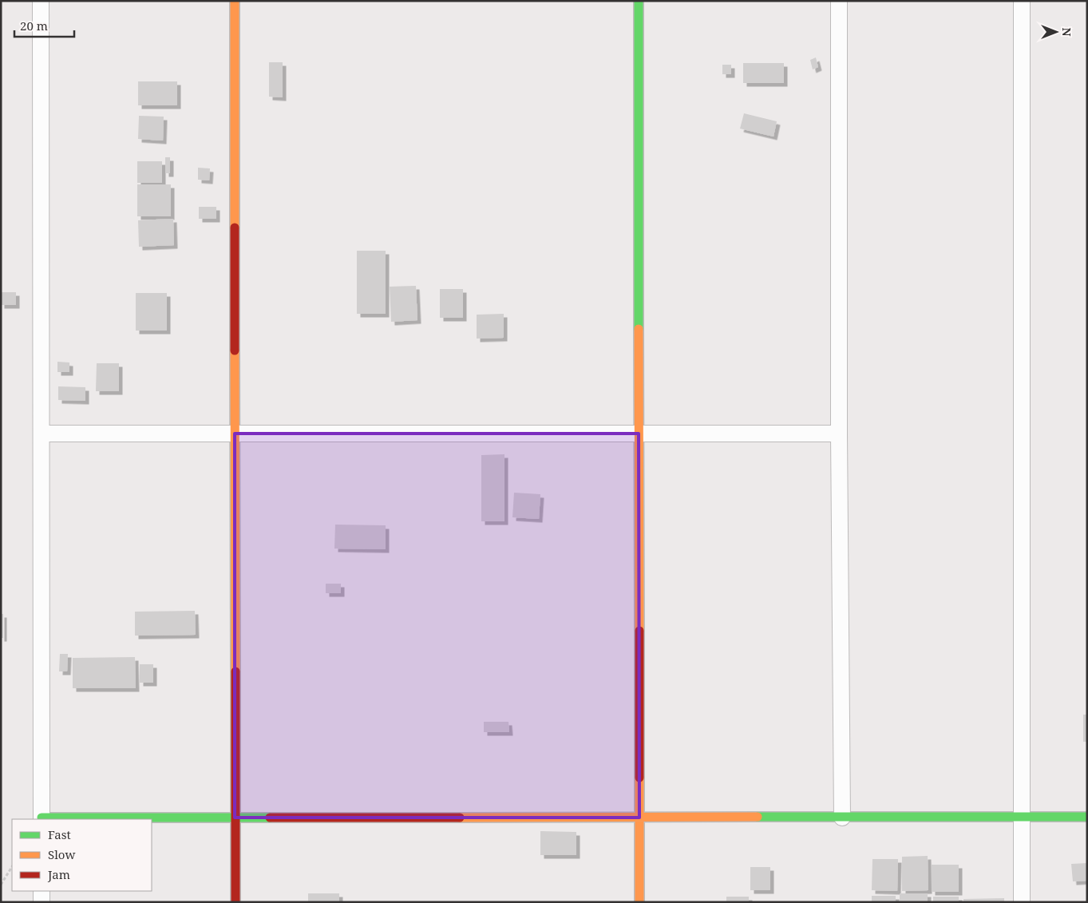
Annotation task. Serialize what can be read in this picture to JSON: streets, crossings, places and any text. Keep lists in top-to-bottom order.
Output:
{
  "legend": ["Fast", "Slow", "Jam"],
  "scale_bar": "20 m",
  "north": "right"
}
